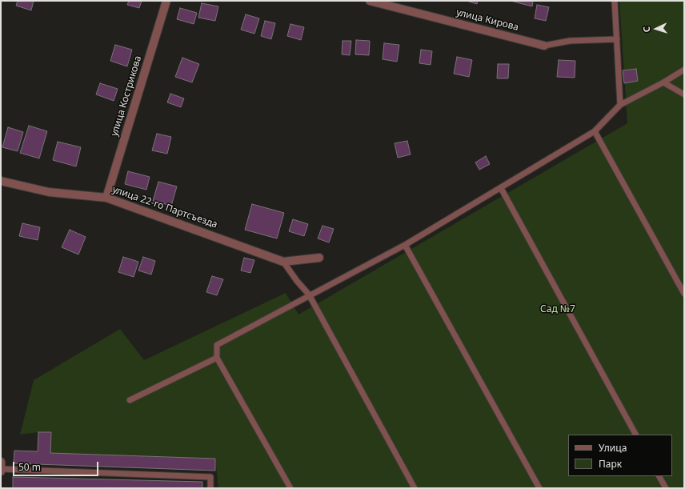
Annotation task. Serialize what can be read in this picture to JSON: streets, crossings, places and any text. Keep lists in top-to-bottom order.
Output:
{
  "streets": {
    "street": ["улица Кирова", "улица Кострикова", "улица 22-го Партсъезда"]
  },
  "crossings": [
    ["улица Кострикова", "улица 22-го Партсъезда"]
  ],
  "parks": ["Сад №7"],
  "legend": ["Улица", "Парк"],
  "scale_bar": "50 m",
  "north": "left"
}
